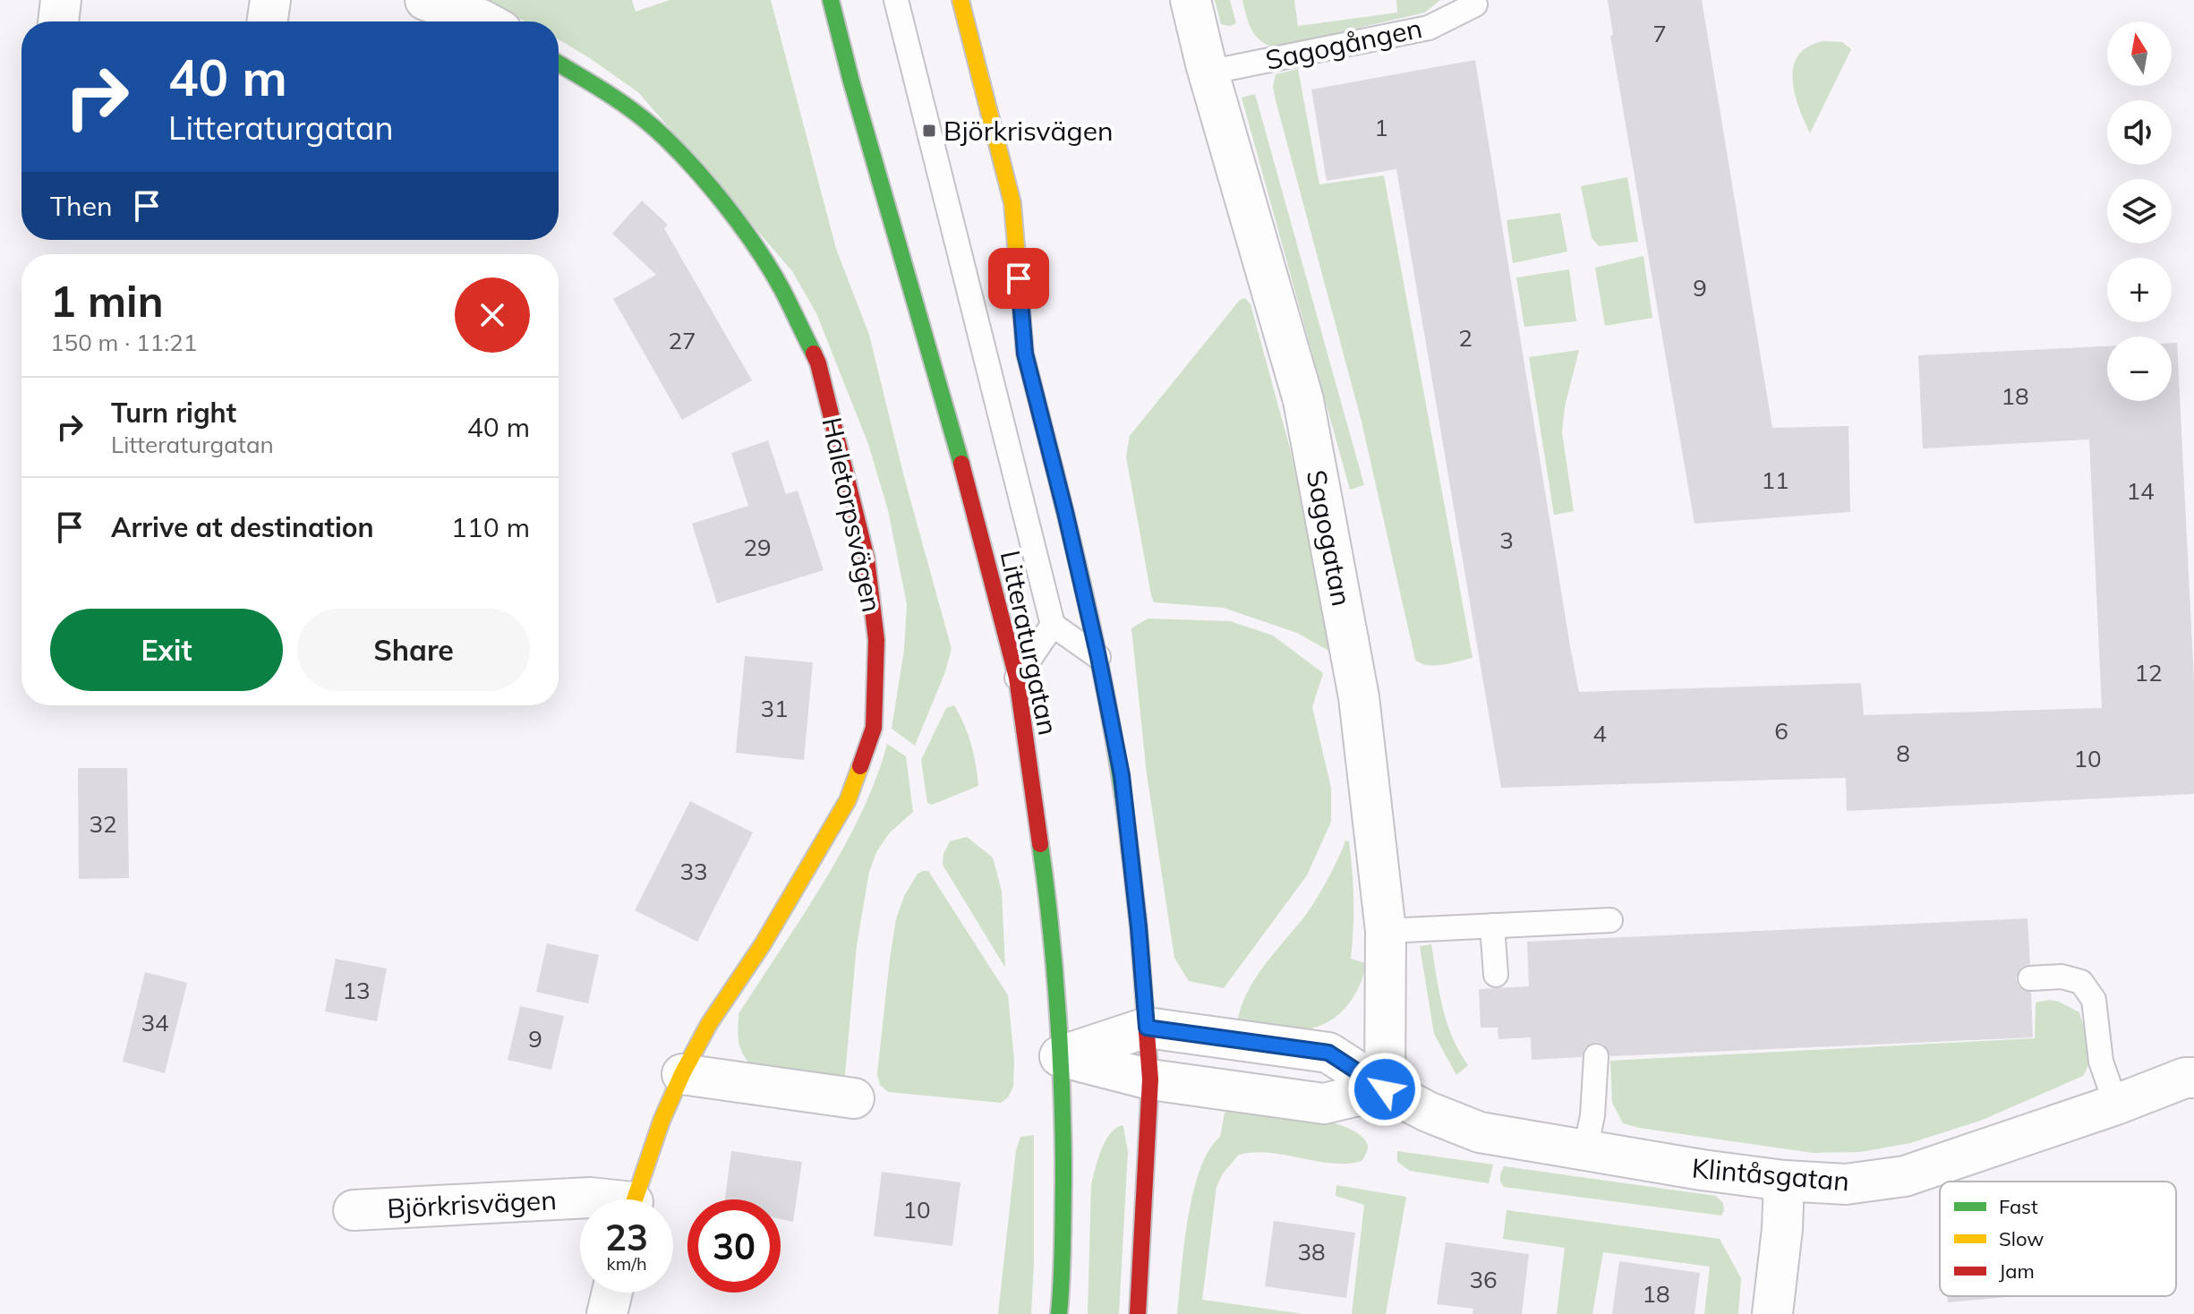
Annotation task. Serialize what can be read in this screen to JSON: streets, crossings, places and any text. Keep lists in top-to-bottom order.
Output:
{
  "streets": {
    "street": [
      "Haletorpsvägen",
      "Sagogatan",
      "Litteraturgatan",
      "Klintåsgatan",
      "Björkrisvägen"
    ],
    "lane": ["Sagogången"]
  },
  "crossings": [
    ["Sagogången", "Sagogatan"],
    ["Haletorpsvägen", "Björkrisvägen"],
    ["Sagogatan", "Klintåsgatan"]
  ],
  "places": {
    "transit": ["Björkrisvägen"]
  },
  "house_numbers": [
    "7",
    "1",
    "9",
    "2",
    "27",
    "18",
    "11",
    "14",
    "3",
    "29",
    "12",
    "31",
    "6",
    "4",
    "8",
    "10",
    "32",
    "33",
    "13",
    "34",
    "9",
    "10",
    "38",
    "36",
    "18"
  ],
  "legend": ["Fast", "Slow", "Jam"],
  "north": "top",
  "page": {
    "map_buttons": ["+", "−"],
    "turn": ["40 m", "Litteraturgatan"],
    "then": "Then",
    "heading": ["1 min", "150 m · 11:21"],
    "list": [
      {
        "name": "Turn right",
        "note": "Litteraturgatan",
        "value": "40 m"
      },
      {
        "name": "Arrive at destination",
        "value": "110 m"
      }
    ],
    "buttons": ["Exit", "Share"],
    "speed": "23 km/h",
    "limit": "30"
  }
}
